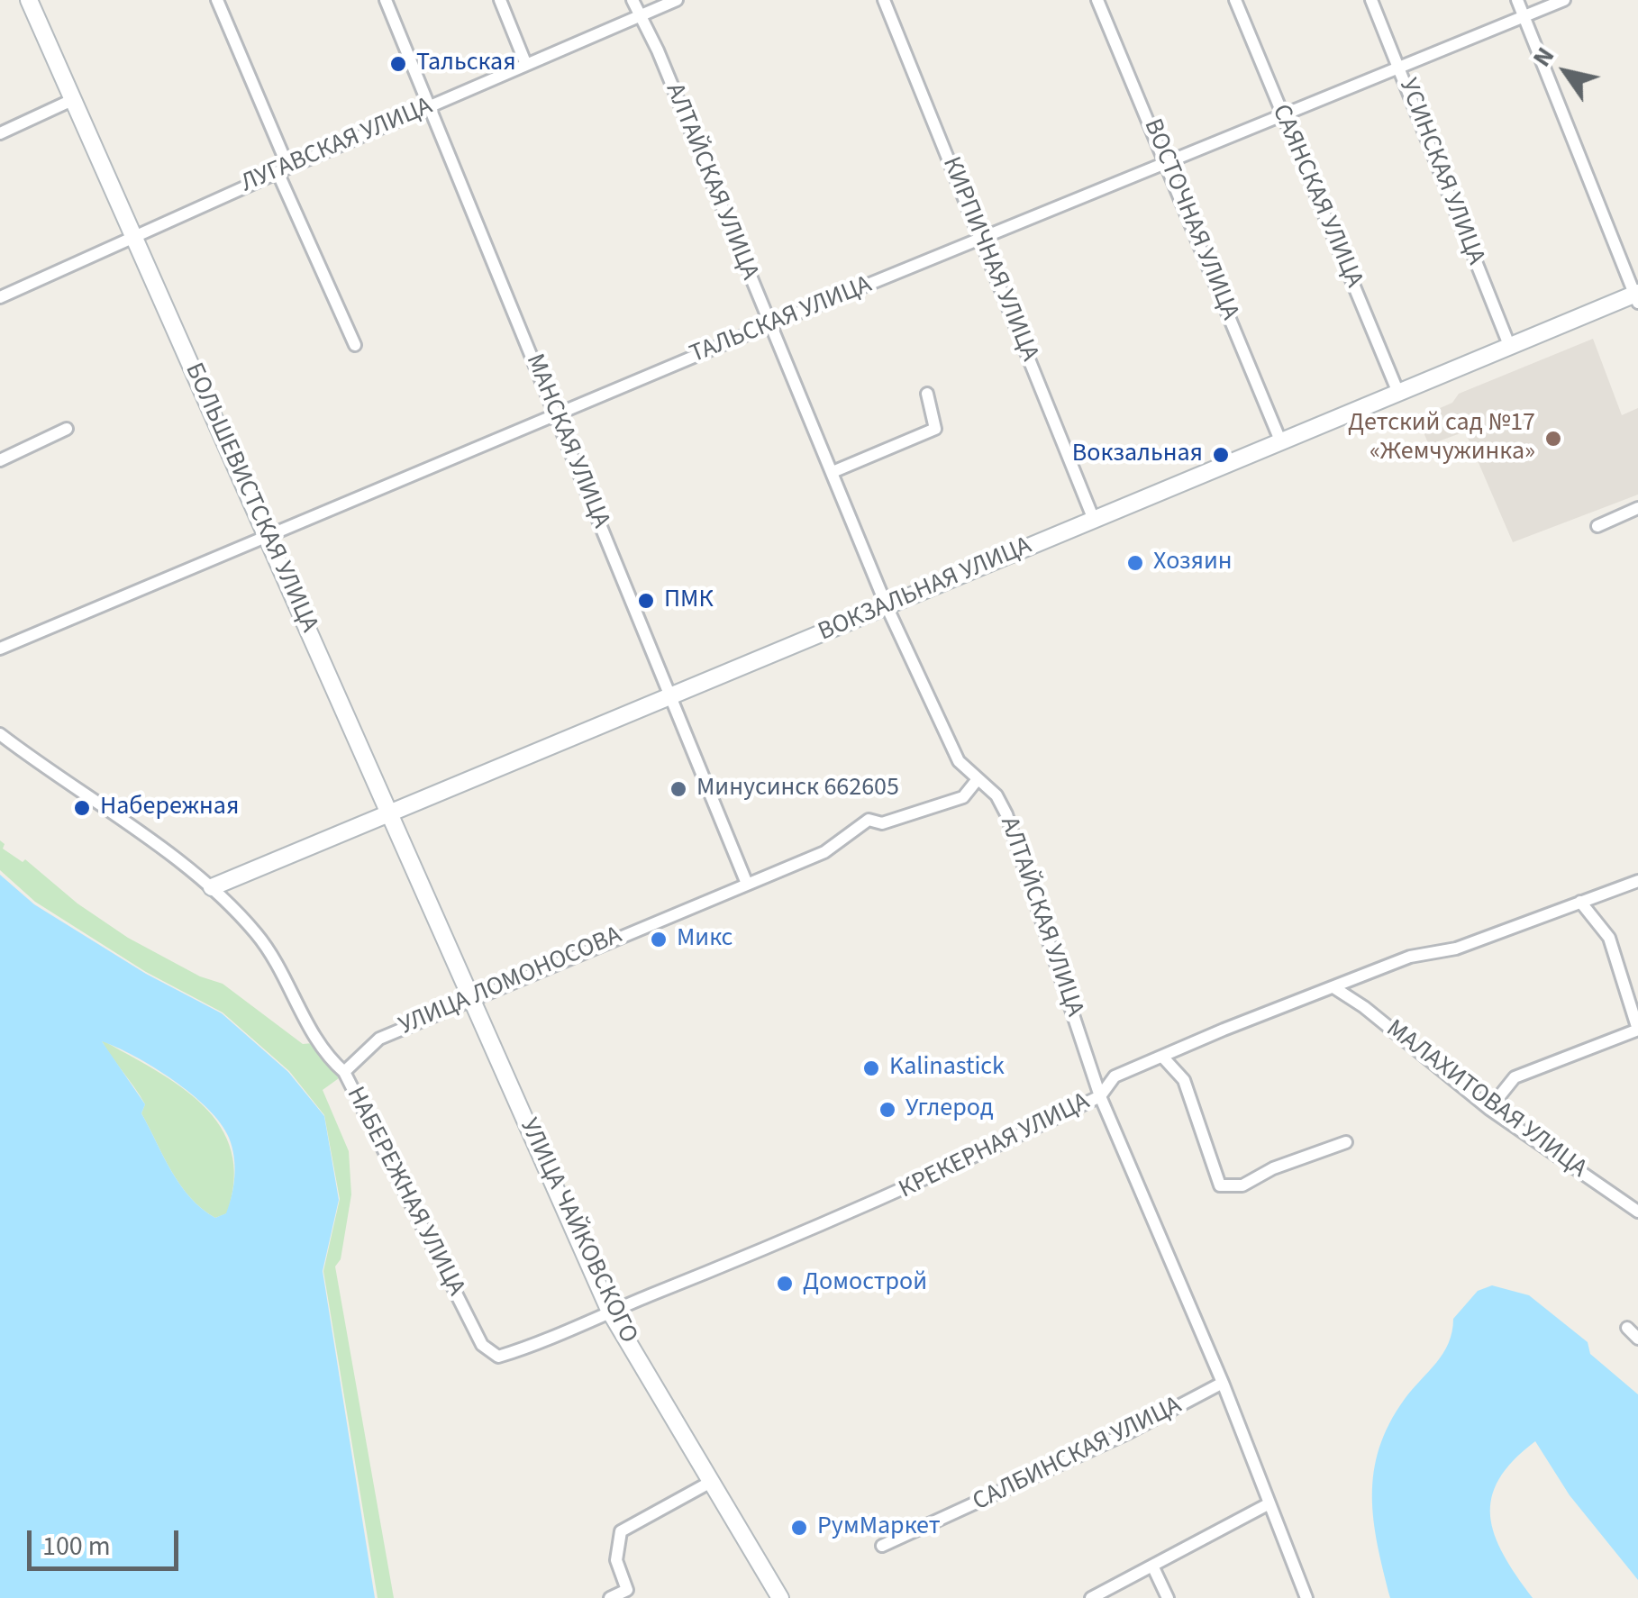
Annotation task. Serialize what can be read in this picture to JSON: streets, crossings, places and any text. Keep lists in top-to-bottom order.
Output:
{
  "streets": {
    "main road": ["БОЛЬШЕВИСТСКАЯ УЛИЦА", "ВОКЗАЛЬНАЯ УЛИЦА", "УЛИЦА ЧАЙКОВСКОГО"],
    "street": [
      "ЛУГАВСКАЯ УЛИЦА",
      "УСИНСКАЯ УЛИЦА",
      "АЛТАЙСКАЯ УЛИЦА",
      "САЯНСКАЯ УЛИЦА",
      "ВОСТОЧНАЯ УЛИЦА",
      "КИРПИЧНАЯ УЛИЦА",
      "ТАЛЬСКАЯ УЛИЦА",
      "МАНСКАЯ УЛИЦА",
      "УЛИЦА ЛОМОНОСОВА",
      "МАЛАХИТОВАЯ УЛИЦА",
      "КРЕКЕРНАЯ УЛИЦА",
      "НАБЕРЕЖНАЯ УЛИЦА",
      "САЛБИНСКАЯ УЛИЦА"
    ]
  },
  "crossings": [
    ["ЛУГАВСКАЯ УЛИЦА", "АЛТАЙСКАЯ УЛИЦА"],
    ["ЛУГАВСКАЯ УЛИЦА", "МАНСКАЯ УЛИЦА"],
    ["ЛУГАВСКАЯ УЛИЦА", "БОЛЬШЕВИСТСКАЯ УЛИЦА"],
    ["УСИНСКАЯ УЛИЦА", "ТАЛЬСКАЯ УЛИЦА"],
    ["УСИНСКАЯ УЛИЦА", "ВОКЗАЛЬНАЯ УЛИЦА"],
    ["АЛТАЙСКАЯ УЛИЦА", "ТАЛЬСКАЯ УЛИЦА"],
    ["АЛТАЙСКАЯ УЛИЦА", "ВОКЗАЛЬНАЯ УЛИЦА"],
    ["АЛТАЙСКАЯ УЛИЦА", "УЛИЦА ЛОМОНОСОВА"],
    ["АЛТАЙСКАЯ УЛИЦА", "КРЕКЕРНАЯ УЛИЦА"],
    ["АЛТАЙСКАЯ УЛИЦА", "САЛБИНСКАЯ УЛИЦА"],
    ["САЯНСКАЯ УЛИЦА", "ТАЛЬСКАЯ УЛИЦА"],
    ["САЯНСКАЯ УЛИЦА", "ВОКЗАЛЬНАЯ УЛИЦА"],
    ["ВОСТОЧНАЯ УЛИЦА", "ТАЛЬСКАЯ УЛИЦА"],
    ["ВОСТОЧНАЯ УЛИЦА", "ВОКЗАЛЬНАЯ УЛИЦА"],
    ["КИРПИЧНАЯ УЛИЦА", "ТАЛЬСКАЯ УЛИЦА"],
    ["КИРПИЧНАЯ УЛИЦА", "ВОКЗАЛЬНАЯ УЛИЦА"],
    ["ТАЛЬСКАЯ УЛИЦА", "МАНСКАЯ УЛИЦА"],
    ["ТАЛЬСКАЯ УЛИЦА", "БОЛЬШЕВИСТСКАЯ УЛИЦА"],
    ["МАНСКАЯ УЛИЦА", "ВОКЗАЛЬНАЯ УЛИЦА"],
    ["МАНСКАЯ УЛИЦА", "УЛИЦА ЛОМОНОСОВА"],
    ["БОЛЬШЕВИСТСКАЯ УЛИЦА", "ВОКЗАЛЬНАЯ УЛИЦА"],
    ["БОЛЬШЕВИСТСКАЯ УЛИЦА", "УЛИЦА ЛОМОНОСОВА"],
    ["БОЛЬШЕВИСТСКАЯ УЛИЦА", "УЛИЦА ЧАЙКОВСКОГО"],
    ["ВОКЗАЛЬНАЯ УЛИЦА", "НАБЕРЕЖНАЯ УЛИЦА"],
    ["УЛИЦА ЛОМОНОСОВА", "НАБЕРЕЖНАЯ УЛИЦА"],
    ["УЛИЦА ЛОМОНОСОВА", "УЛИЦА ЧАЙКОВСКОГО"],
    ["МАЛАХИТОВАЯ УЛИЦА", "КРЕКЕРНАЯ УЛИЦА"],
    ["КРЕКЕРНАЯ УЛИЦА", "НАБЕРЕЖНАЯ УЛИЦА"],
    ["КРЕКЕРНАЯ УЛИЦА", "УЛИЦА ЧАЙКОВСКОГО"]
  ],
  "places": [
    "Тальская",
    "Детский сад №17 «Жемчужинка»",
    "Вокзальная",
    "Хозяин",
    "ПМК",
    "Минусинск 662605",
    "Набережная",
    "Микс",
    "Kalinastick",
    "Углерод",
    "Домострой",
    "РумМаркет"
  ],
  "scale_bar": "100 m",
  "north": "top left"
}
